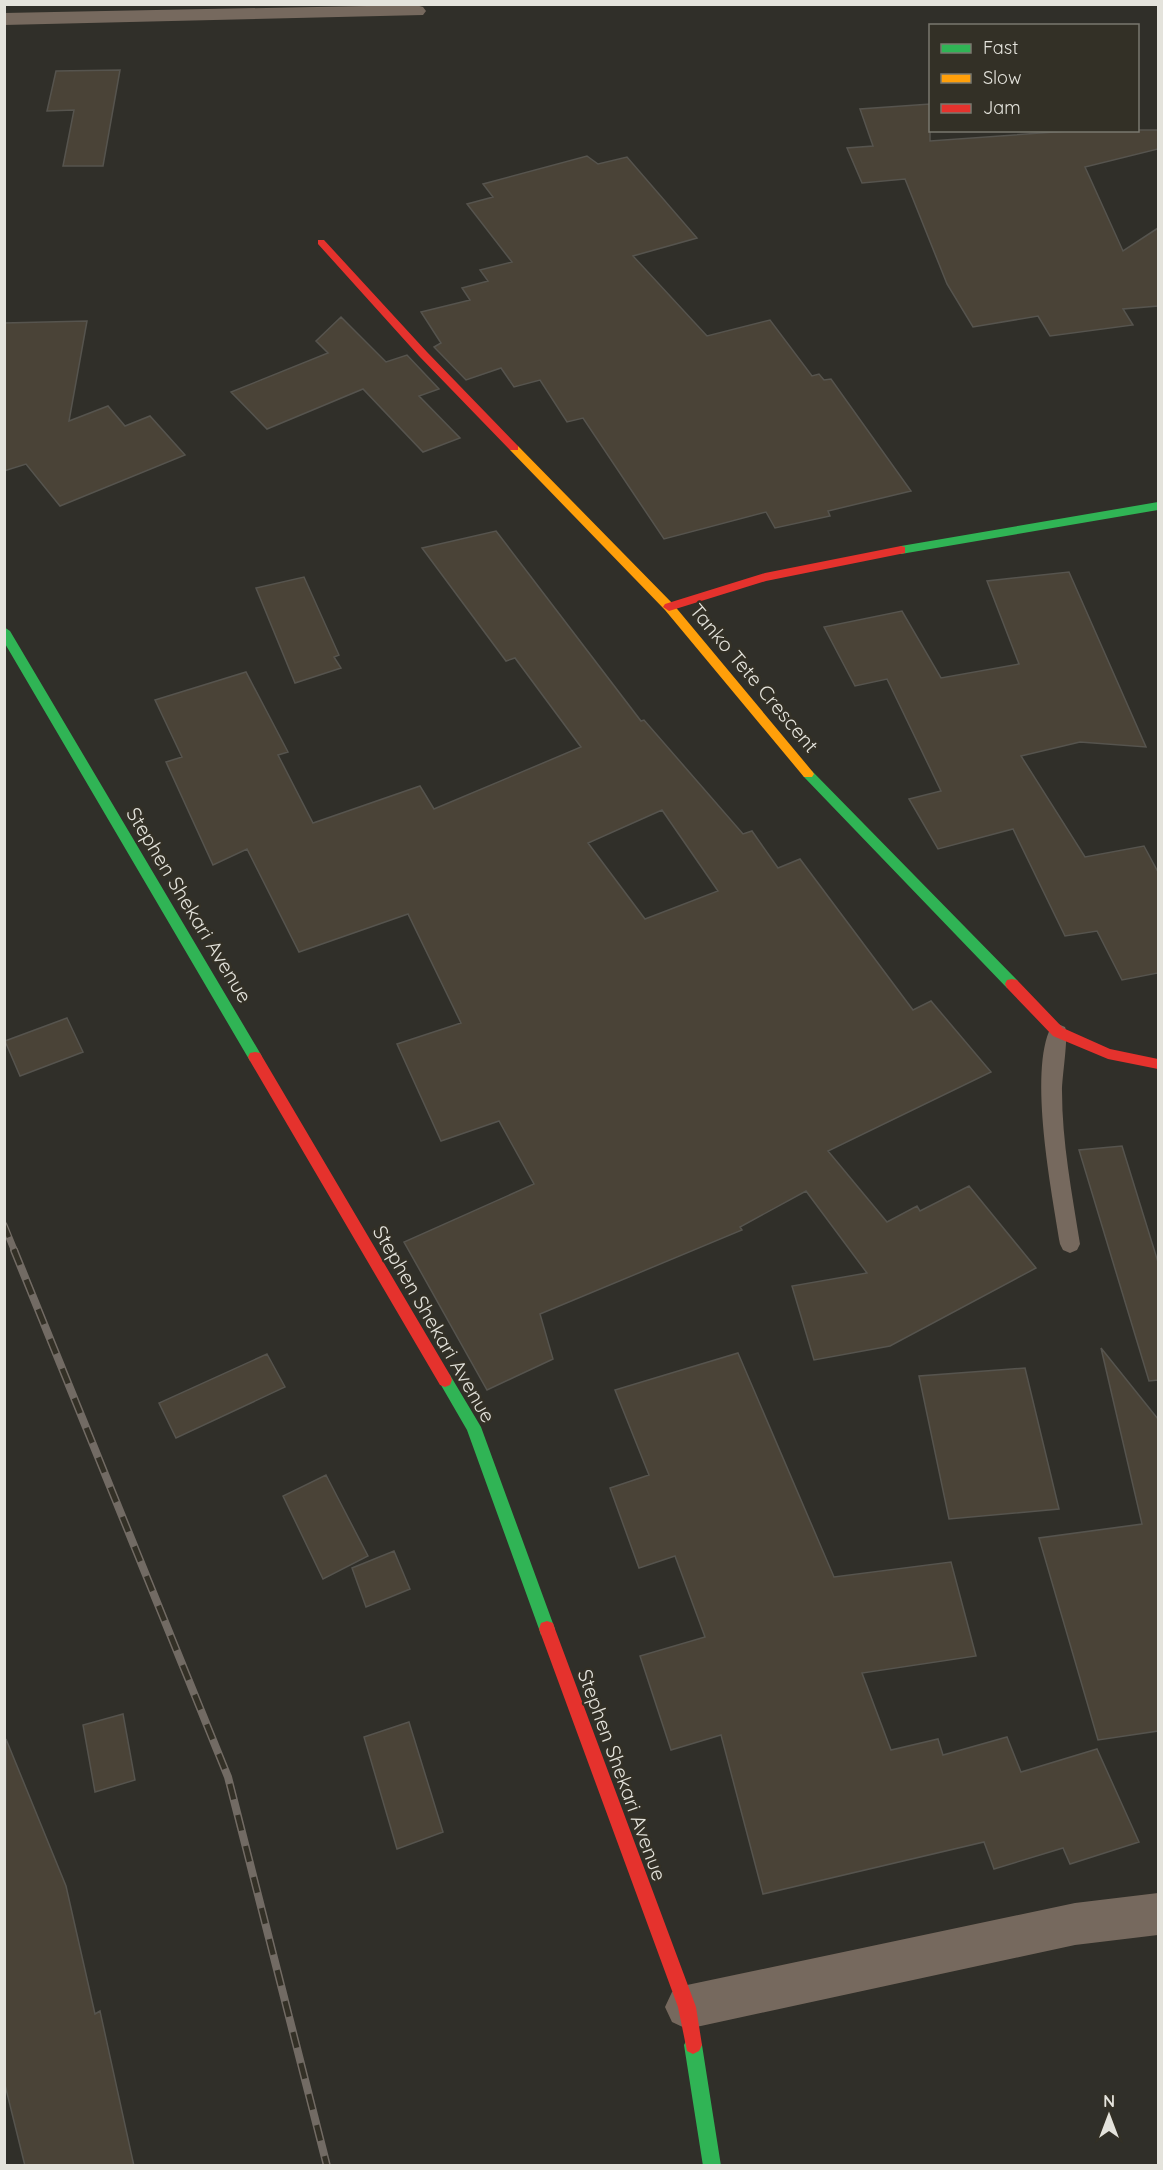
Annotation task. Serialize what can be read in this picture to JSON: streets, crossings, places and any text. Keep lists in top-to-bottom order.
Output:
{
  "streets": {
    "street": ["Tanko Tete Crescent", "Stephen Shekari Avenue"]
  },
  "legend": ["Fast", "Slow", "Jam"],
  "north": "top"
}
